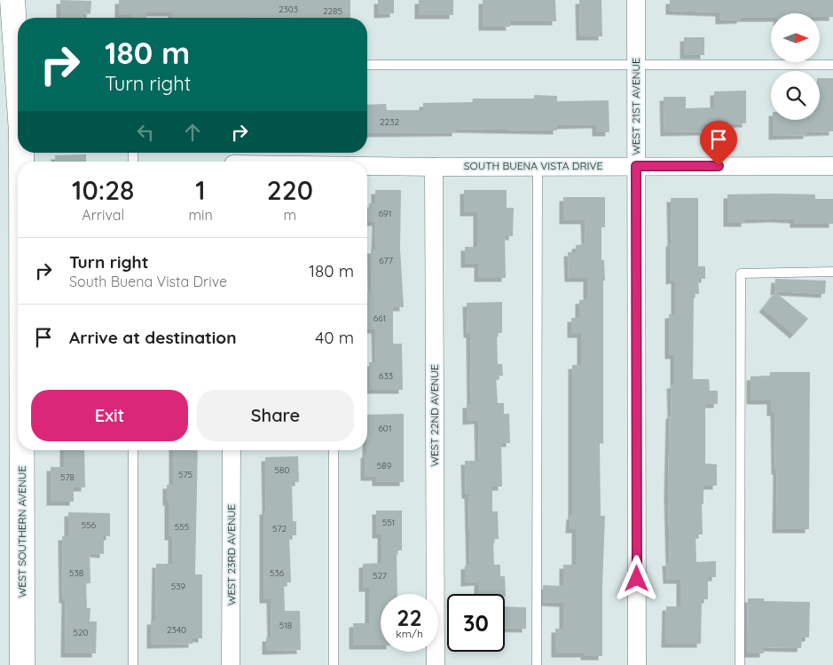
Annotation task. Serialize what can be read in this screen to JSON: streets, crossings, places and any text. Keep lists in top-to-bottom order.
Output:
{
  "streets": {
    "main road": ["WEST SOUTHERN AVENUE"],
    "street": [
      "WEST 21ST AVENUE",
      "SOUTH BUENA VISTA DRIVE",
      "WEST 22ND AVENUE",
      "WEST 23RD AVENUE"
    ]
  },
  "crossings": [
    ["WEST 21ST AVENUE", "SOUTH BUENA VISTA DRIVE"],
    ["SOUTH BUENA VISTA DRIVE", "WEST 22ND AVENUE"]
  ],
  "house_numbers": [
    "2303",
    "2285",
    "2232",
    "691",
    "677",
    "661",
    "633",
    "601",
    "589",
    "580",
    "575",
    "578",
    "551",
    "556",
    "555",
    "572",
    "538",
    "536",
    "527",
    "539",
    "518",
    "2340",
    "520"
  ],
  "north": "right",
  "page": {
    "turn": ["180 m", "Turn right"],
    "eta": [
      "10:28",
      "Arrival",
      "1",
      "min",
      "220",
      "m"
    ],
    "list": [
      {
        "name": "Turn right",
        "note": "South Buena Vista Drive",
        "value": "180 m"
      },
      {
        "name": "Arrive at destination",
        "value": "40 m"
      }
    ],
    "buttons": ["Exit", "Share"],
    "speed": "22 km/h",
    "limit": "30"
  }
}
